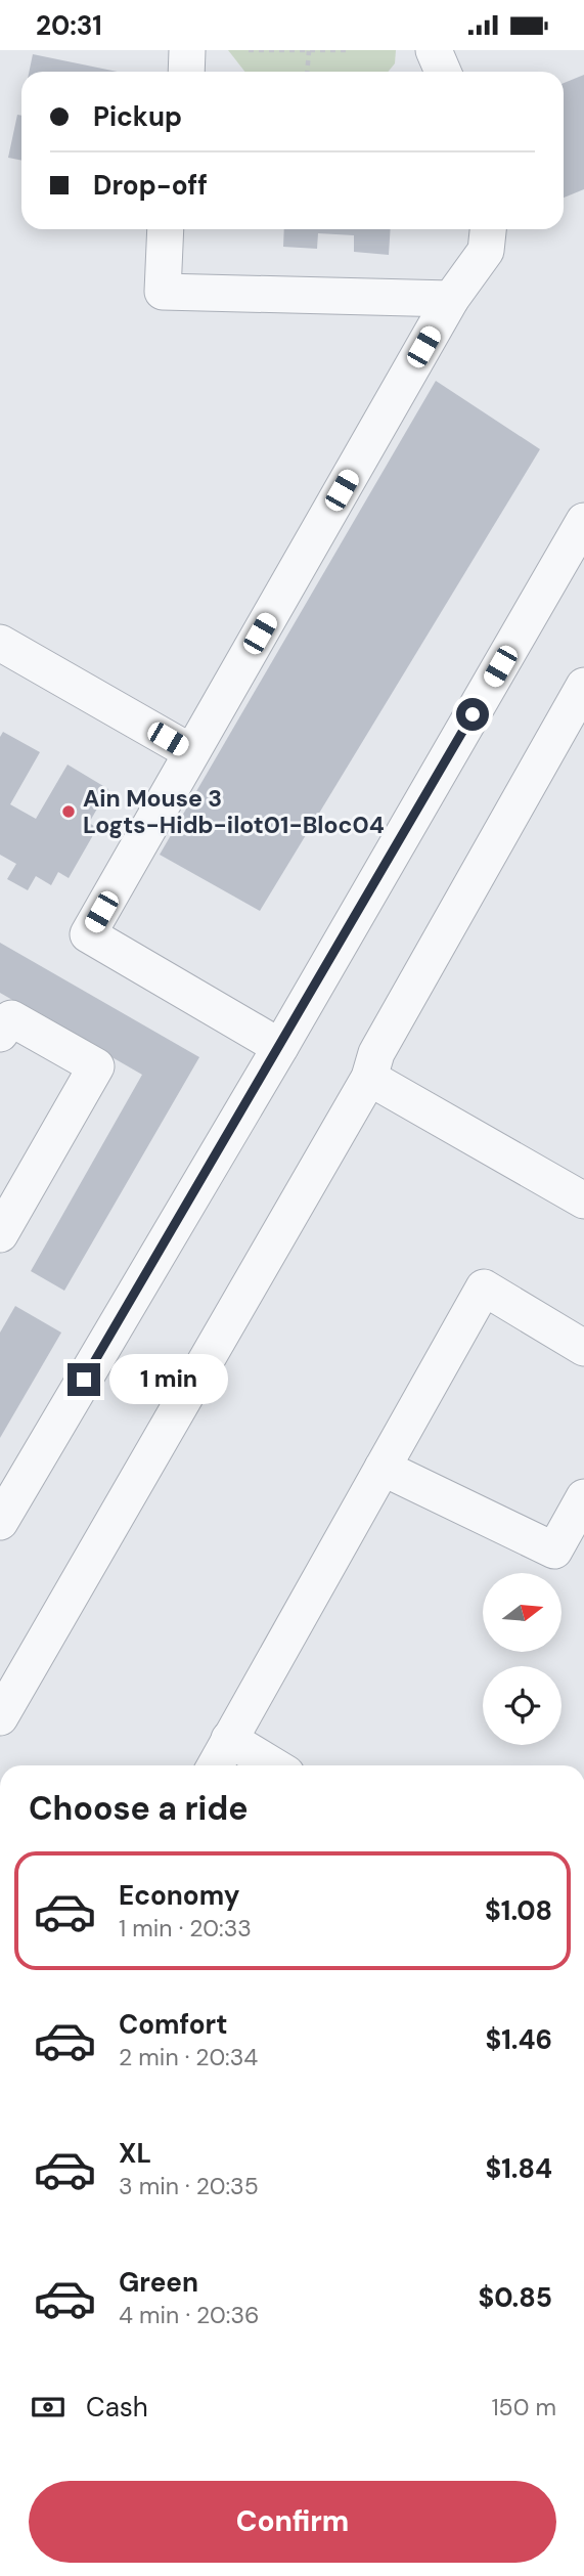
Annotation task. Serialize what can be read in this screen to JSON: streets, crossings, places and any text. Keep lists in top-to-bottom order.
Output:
{
  "places": ["Ain Mouse 3 Logts-Hidb-ilot01-Bloc04"],
  "north": "right",
  "page": {
    "status": "20:31",
    "banner": ["Pickup", "Drop-off"],
    "bubble": "1 min",
    "heading": "Choose a ride",
    "list": [
      {
        "name": "Economy",
        "note": "1 min · 20:33",
        "value": "$1.08"
      },
      {
        "name": "Comfort",
        "note": "2 min · 20:34",
        "value": "$1.46"
      },
      {
        "name": "XL",
        "note": "3 min · 20:35",
        "value": "$1.84"
      },
      {
        "name": "Green",
        "note": "4 min · 20:36",
        "value": "$0.85"
      }
    ],
    "pay": ["Cash", "150 m"],
    "buttons": "Confirm"
  }
}
